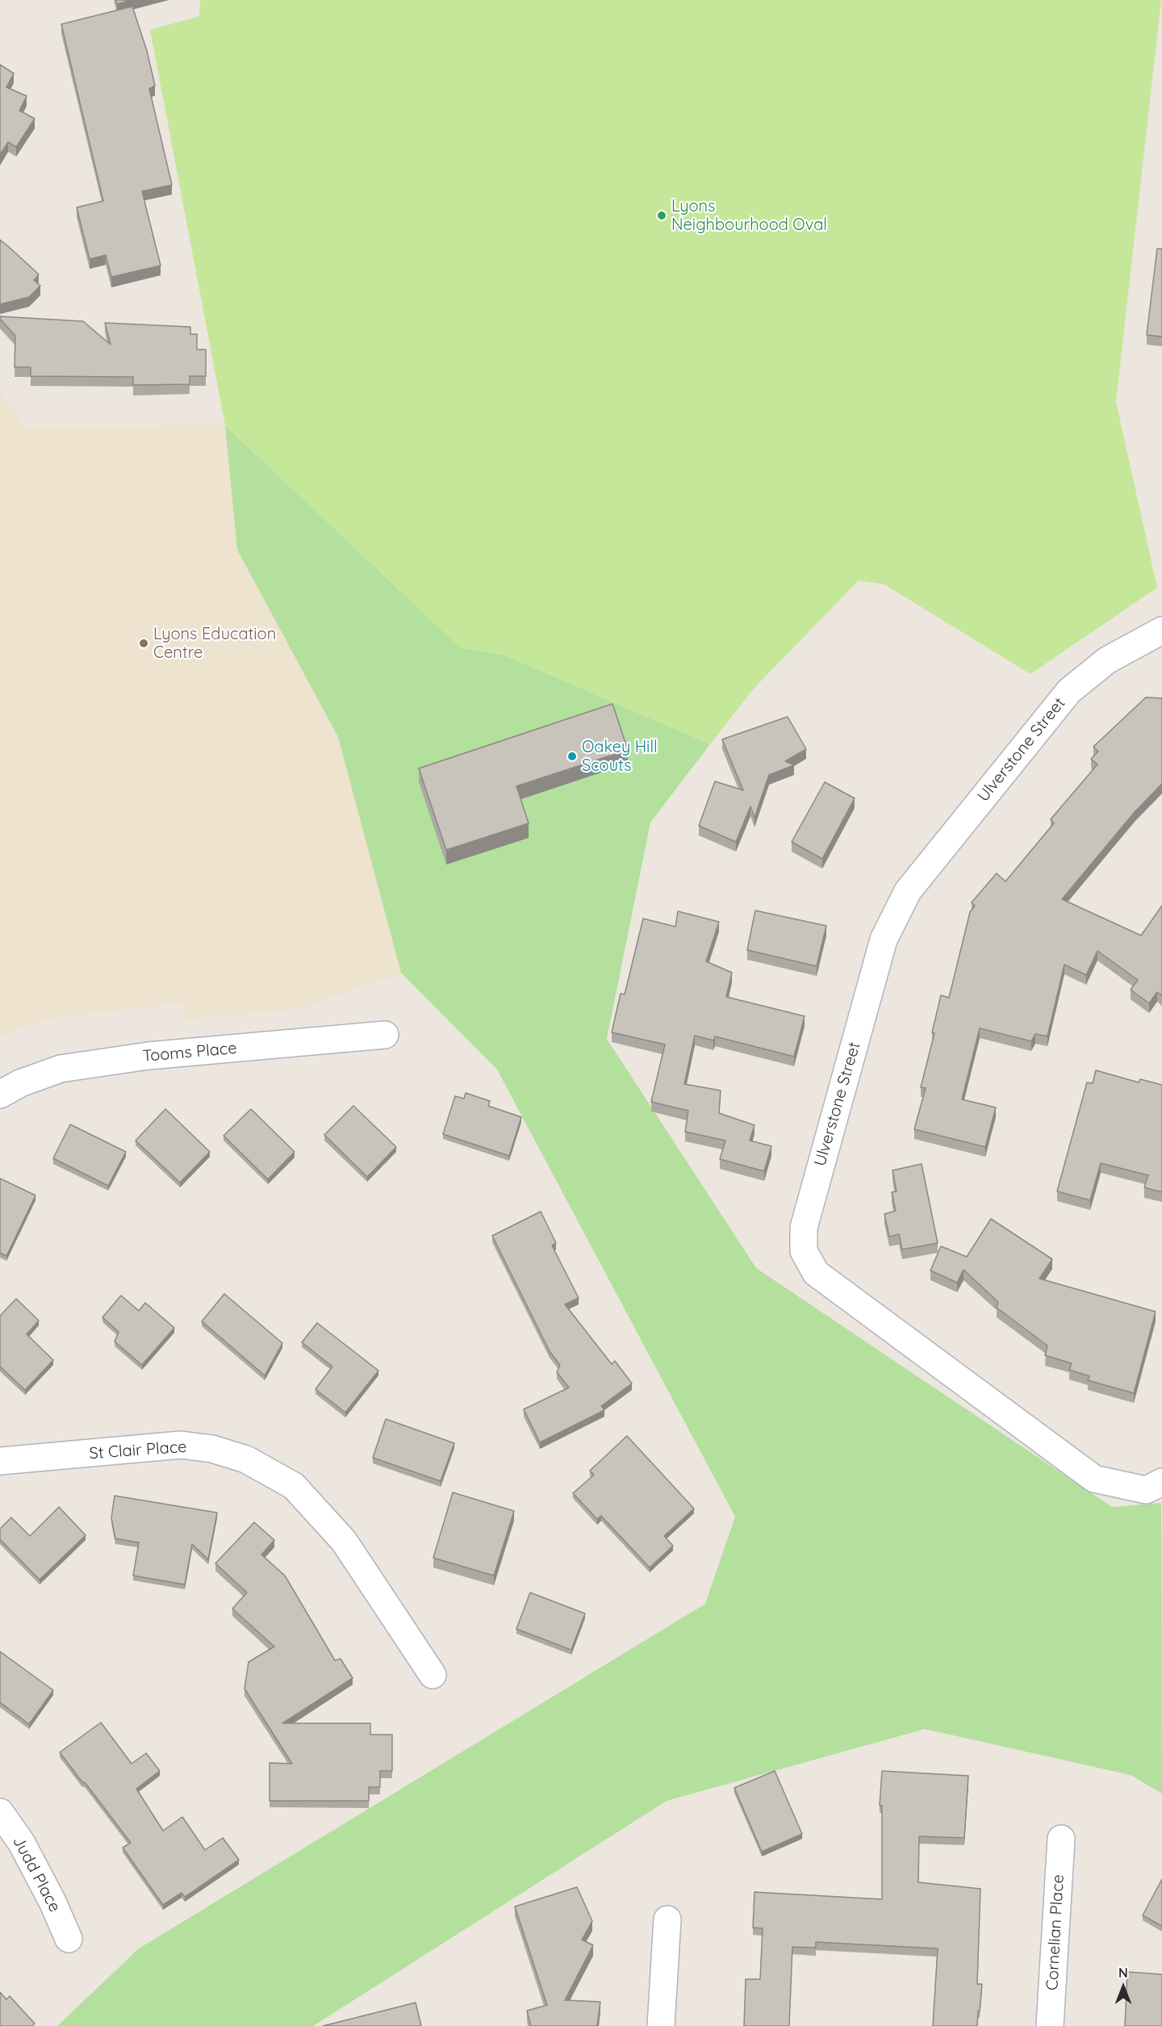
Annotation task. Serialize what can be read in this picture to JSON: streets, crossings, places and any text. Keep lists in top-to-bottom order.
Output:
{
  "streets": {
    "street": [
      "Ulverstone Street",
      "Tooms Place",
      "St Clair Place",
      "Judd Place",
      "Cornelian Place"
    ]
  },
  "places": ["Lyons Neighbourhood Oval", "Lyons Education Centre", "Oakey Hill Scouts"],
  "north": "top"
}
